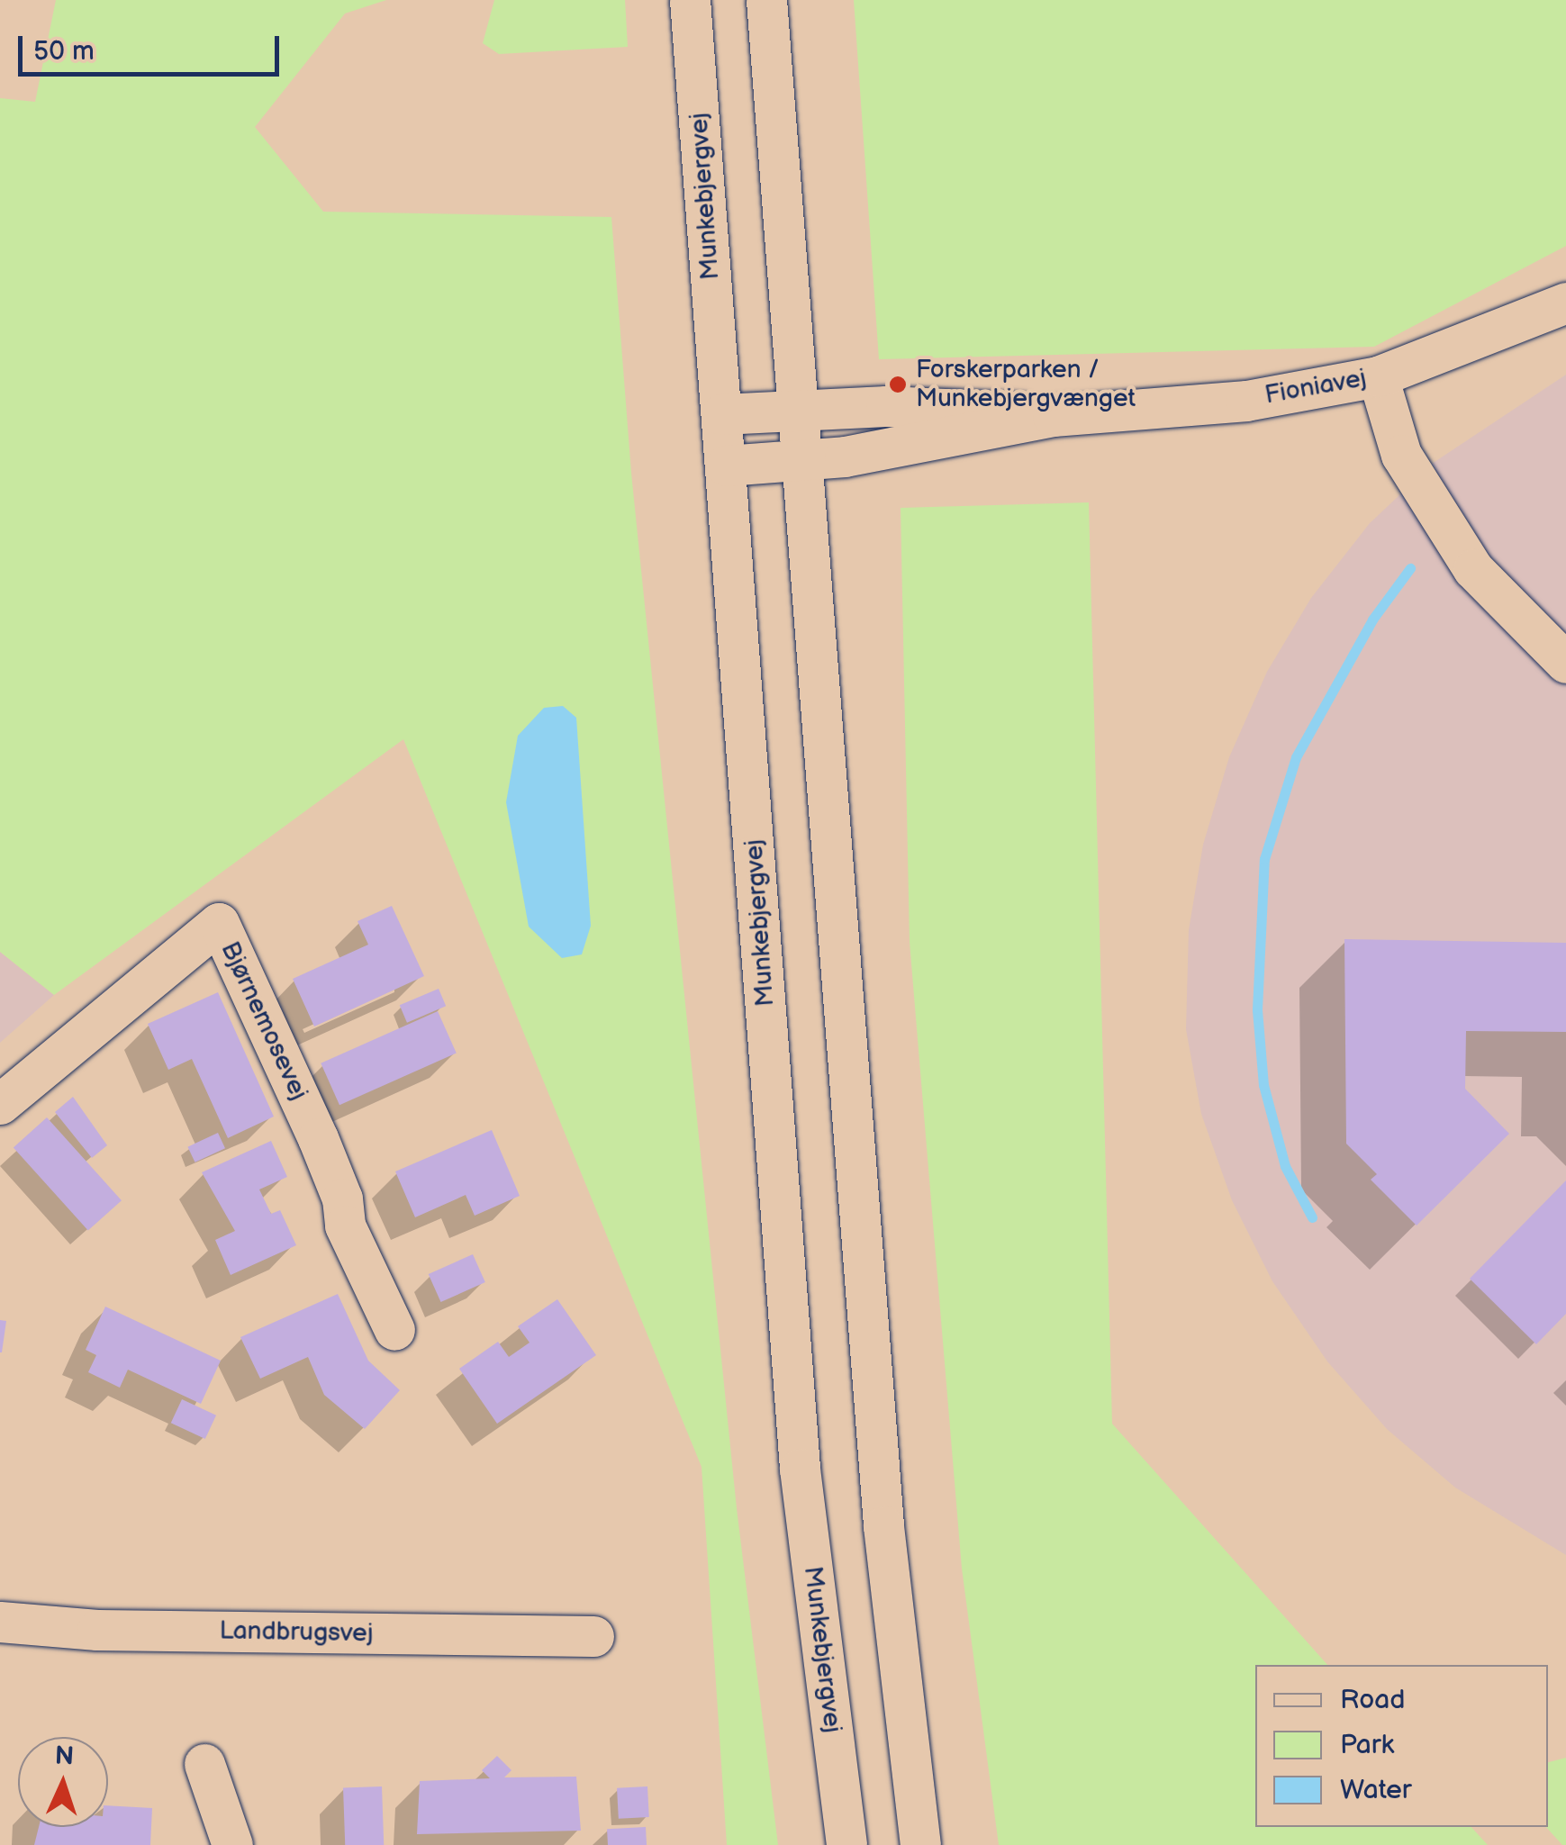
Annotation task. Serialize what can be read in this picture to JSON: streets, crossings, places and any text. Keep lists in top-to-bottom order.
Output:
{
  "streets": {
    "street": [
      "Munkebjergvej",
      "Fioniavej",
      "Bjørnemosevej",
      "Landbrugsvej"
    ]
  },
  "crossings": [
    ["Munkebjergvej", "Fioniavej"]
  ],
  "places": ["Forskerparken / Munkebjergvænget"],
  "legend": ["Road", "Park", "Water"],
  "scale_bar": "50 m",
  "north": "top"
}
